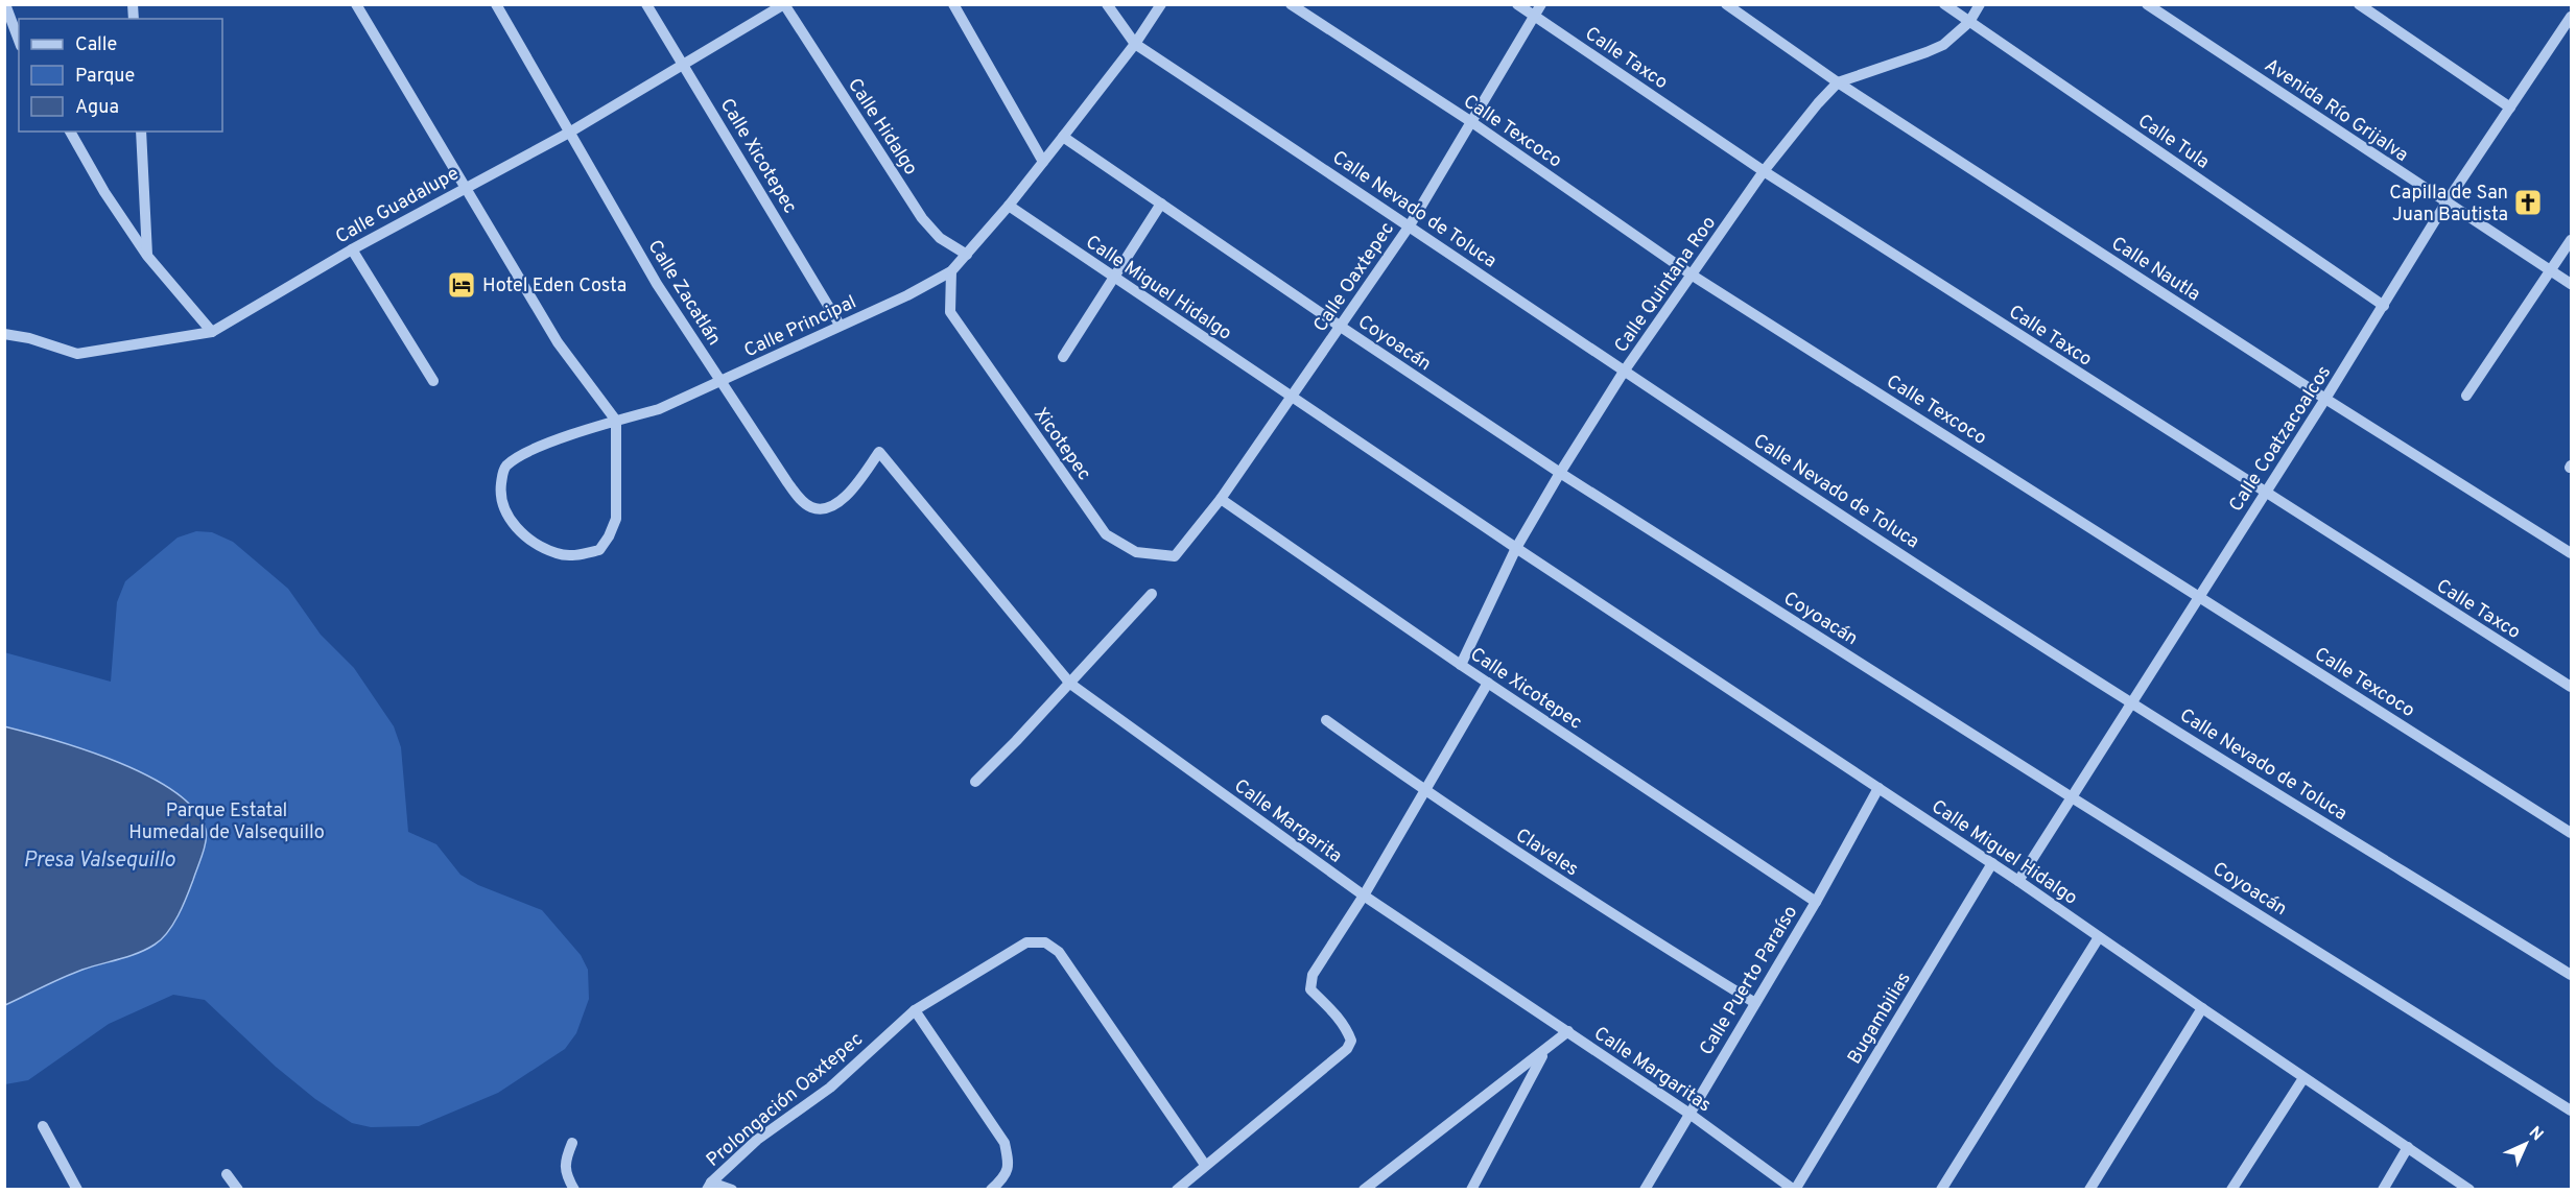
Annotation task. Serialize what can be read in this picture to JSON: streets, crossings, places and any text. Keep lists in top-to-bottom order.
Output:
{
  "streets": {
    "street": [
      "Calle Taxco",
      "Avenida Río Grijalva",
      "Calle Hidalgo",
      "Calle Texcoco",
      "Calle Tula",
      "Calle Xicotepec",
      "Calle Guadalupe",
      "Calle Nevado de Toluca",
      "Calle Nautla",
      "Calle Oaxtepec",
      "Calle Quintana Roo",
      "Calle Miguel Hidalgo",
      "Calle Zacatlán",
      "Calle Principal",
      "Coyoacán",
      "Calle Coatzacoalcos",
      "Xicotepec",
      "Calle Margarita",
      "Claveles",
      "Calle Puerto Paraíso",
      "Bugambilias",
      "Calle Margaritas",
      "Prolongación Oaxtepec"
    ]
  },
  "crossings": [
    ["Calle Taxco", "Calle Oaxtepec"],
    ["Calle Taxco", "Calle Quintana Roo"],
    ["Calle Taxco", "Calle Coatzacoalcos"],
    ["Avenida Río Grijalva", "Calle Coatzacoalcos"],
    ["Calle Hidalgo", "Calle Guadalupe"],
    ["Calle Hidalgo", "Calle Principal"],
    ["Calle Texcoco", "Calle Oaxtepec"],
    ["Calle Texcoco", "Calle Quintana Roo"],
    ["Calle Texcoco", "Calle Coatzacoalcos"],
    ["Calle Tula", "Calle Quintana Roo"],
    ["Calle Tula", "Calle Coatzacoalcos"],
    ["Calle Xicotepec", "Calle Guadalupe"],
    ["Calle Xicotepec", "Calle Oaxtepec"],
    ["Calle Xicotepec", "Calle Quintana Roo"],
    ["Calle Xicotepec", "Calle Principal"],
    ["Calle Xicotepec", "Calle Puerto Paraíso"],
    ["Calle Guadalupe", "Calle Zacatlán"],
    ["Calle Nevado de Toluca", "Calle Oaxtepec"],
    ["Calle Nevado de Toluca", "Calle Quintana Roo"],
    ["Calle Nevado de Toluca", "Calle Principal"],
    ["Calle Nevado de Toluca", "Calle Coatzacoalcos"],
    ["Calle Nautla", "Calle Quintana Roo"],
    ["Calle Nautla", "Calle Coatzacoalcos"],
    ["Calle Oaxtepec", "Calle Miguel Hidalgo"],
    ["Calle Oaxtepec", "Coyoacán"],
    ["Calle Oaxtepec", "Xicotepec"],
    ["Calle Quintana Roo", "Calle Miguel Hidalgo"],
    ["Calle Quintana Roo", "Coyoacán"],
    ["Calle Miguel Hidalgo", "Calle Principal"],
    ["Calle Miguel Hidalgo", "Calle Coatzacoalcos"],
    ["Calle Miguel Hidalgo", "Calle Puerto Paraíso"],
    ["Calle Miguel Hidalgo", "Bugambilias"],
    ["Calle Zacatlán", "Calle Principal"],
    ["Calle Zacatlán", "Calle Margarita"],
    ["Calle Principal", "Coyoacán"],
    ["Calle Principal", "Xicotepec"],
    ["Coyoacán", "Calle Coatzacoalcos"],
    ["Calle Margarita", "Calle Margaritas"],
    ["Claveles", "Calle Puerto Paraíso"],
    ["Calle Puerto Paraíso", "Calle Margaritas"],
    ["Bugambilias", "Calle Margaritas"]
  ],
  "water": ["Presa Valsequillo"],
  "parks": ["Parque Estatal Humedal de Valsequillo"],
  "places": {
    "church": ["Capilla de San Juan Bautista"],
    "hotel": ["Hotel Eden Costa"]
  },
  "legend": ["Calle", "Parque", "Agua"],
  "north": "top right"
}
